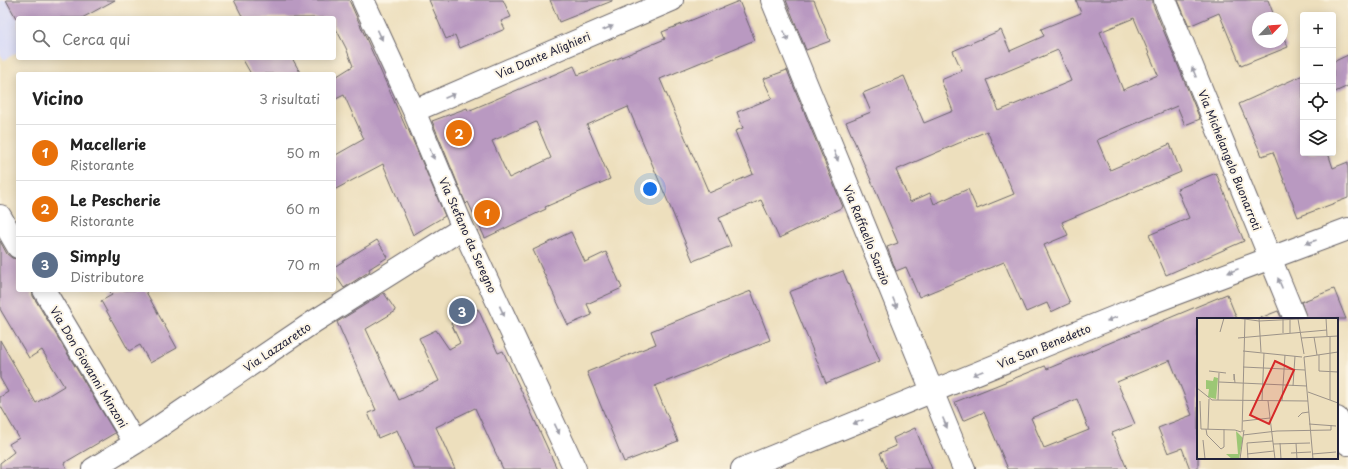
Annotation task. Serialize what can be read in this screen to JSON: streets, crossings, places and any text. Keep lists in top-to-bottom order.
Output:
{
  "streets": {
    "street": [
      "Via Dante Alighieri",
      "Via Michelangelo Buonarroti",
      "Via Stefano da Seregno",
      "Via Raffaello Sanzio",
      "Via San Benedetto",
      "Via Lazzaretto",
      "Via Don Giovanni Minzoni"
    ]
  },
  "crossings": [
    ["Via Dante Alighieri", "Via Stefano da Seregno"],
    ["Via Michelangelo Buonarroti", "Via San Benedetto"],
    ["Via Stefano da Seregno", "Via Lazzaretto"],
    ["Via Raffaello Sanzio", "Via San Benedetto"],
    ["Via Lazzaretto", "Via Don Giovanni Minzoni"]
  ],
  "one_way": [
    "Via Dante Alighieri",
    "Via Michelangelo Buonarroti",
    "Via Stefano da Seregno",
    "Via Raffaello Sanzio",
    "Via San Benedetto"
  ],
  "north": "top right",
  "page": {
    "map_buttons": ["+", "−"],
    "search": "Cerca qui",
    "heading": ["Vicino", "3 risultati"],
    "pins": ["2", "1", "3"],
    "list": [
      {
        "mark": "1",
        "name": "Macellerie",
        "note": "Ristorante",
        "value": "50 m"
      },
      {
        "mark": "2",
        "name": "Le Pescherie",
        "note": "Ristorante",
        "value": "60 m"
      },
      {
        "mark": "3",
        "name": "Simply",
        "note": "Distributore",
        "value": "70 m"
      }
    ]
  }
}
